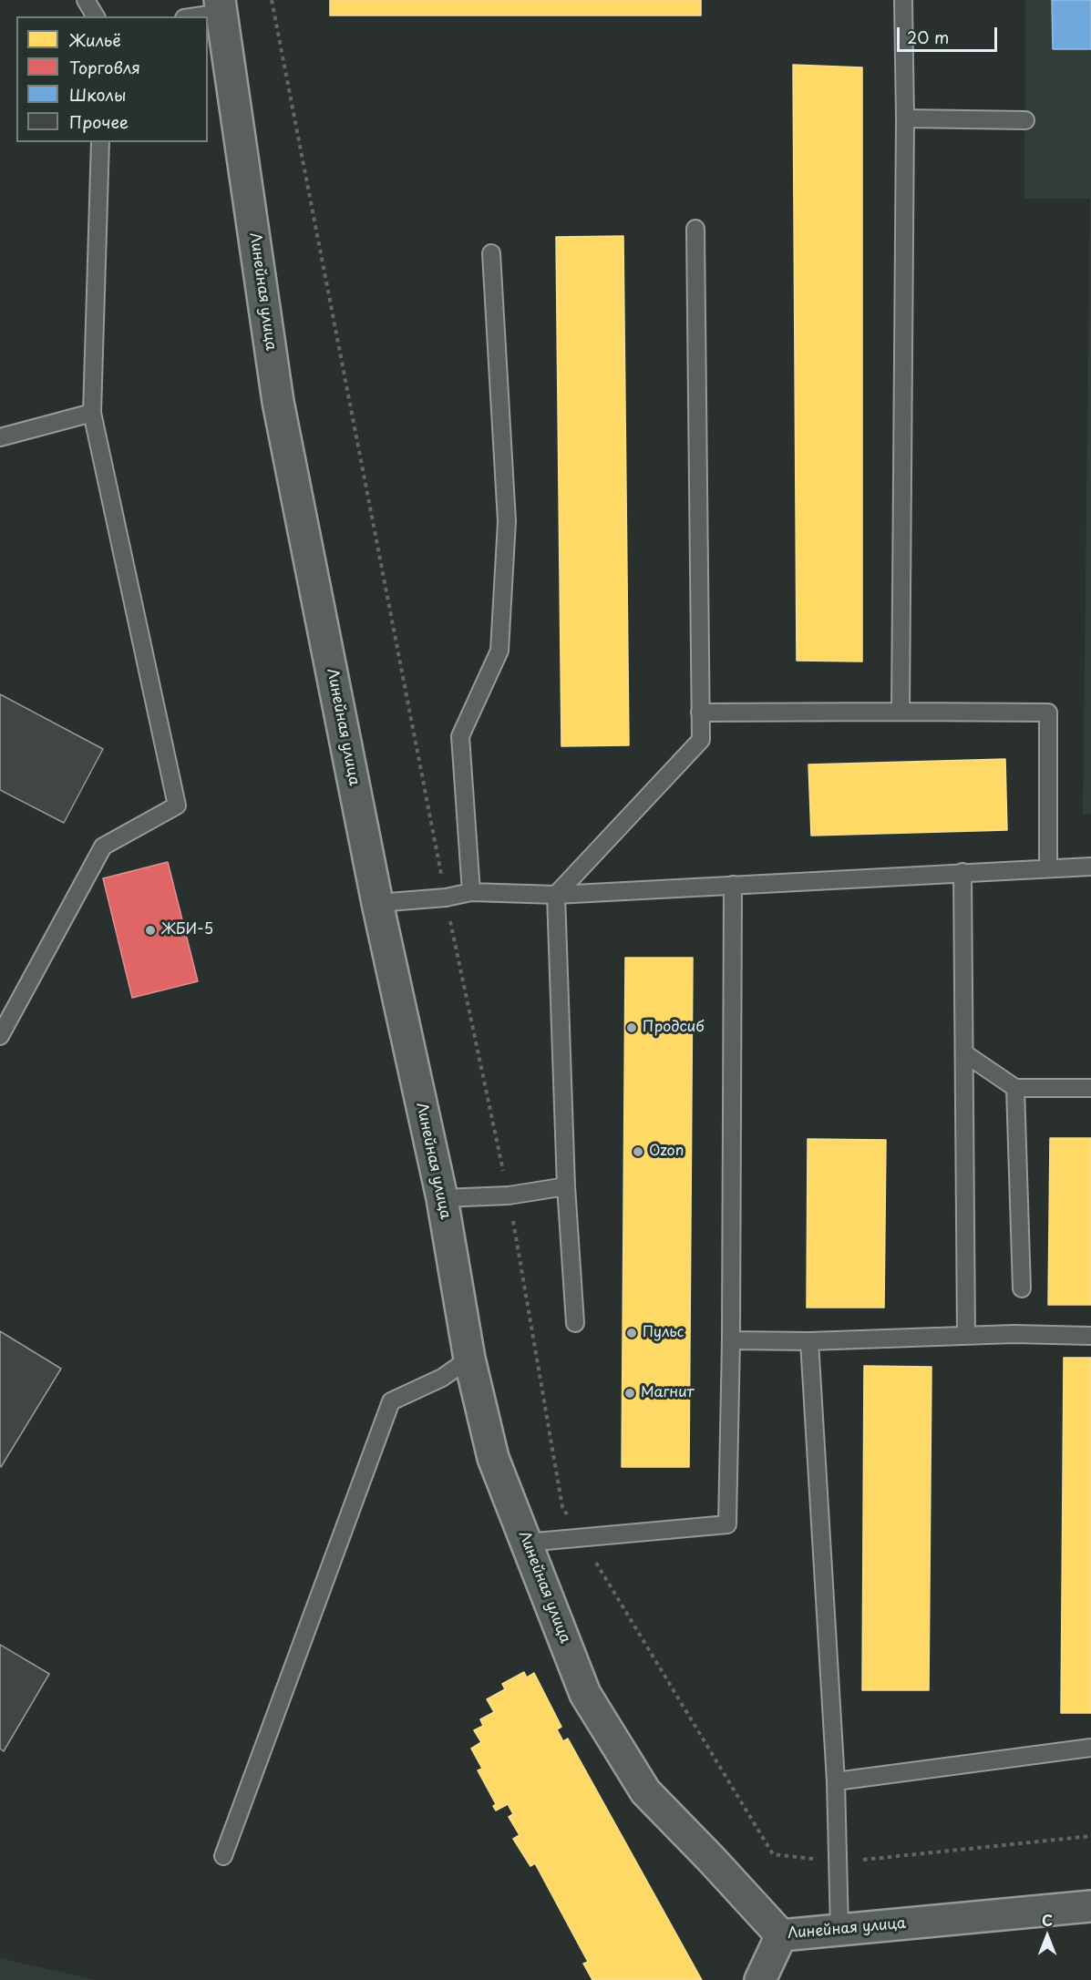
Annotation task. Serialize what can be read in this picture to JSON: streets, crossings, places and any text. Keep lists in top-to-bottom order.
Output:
{
  "streets": {
    "main road": ["Линейная улица"]
  },
  "places": [
    "ЖБИ-5",
    "Продсиб",
    "Ozon",
    "Пульс",
    "Магнит"
  ],
  "legend": [
    "Жильё",
    "Торговля",
    "Школы",
    "Прочее"
  ],
  "scale_bar": "20 m",
  "north": "top"
}
